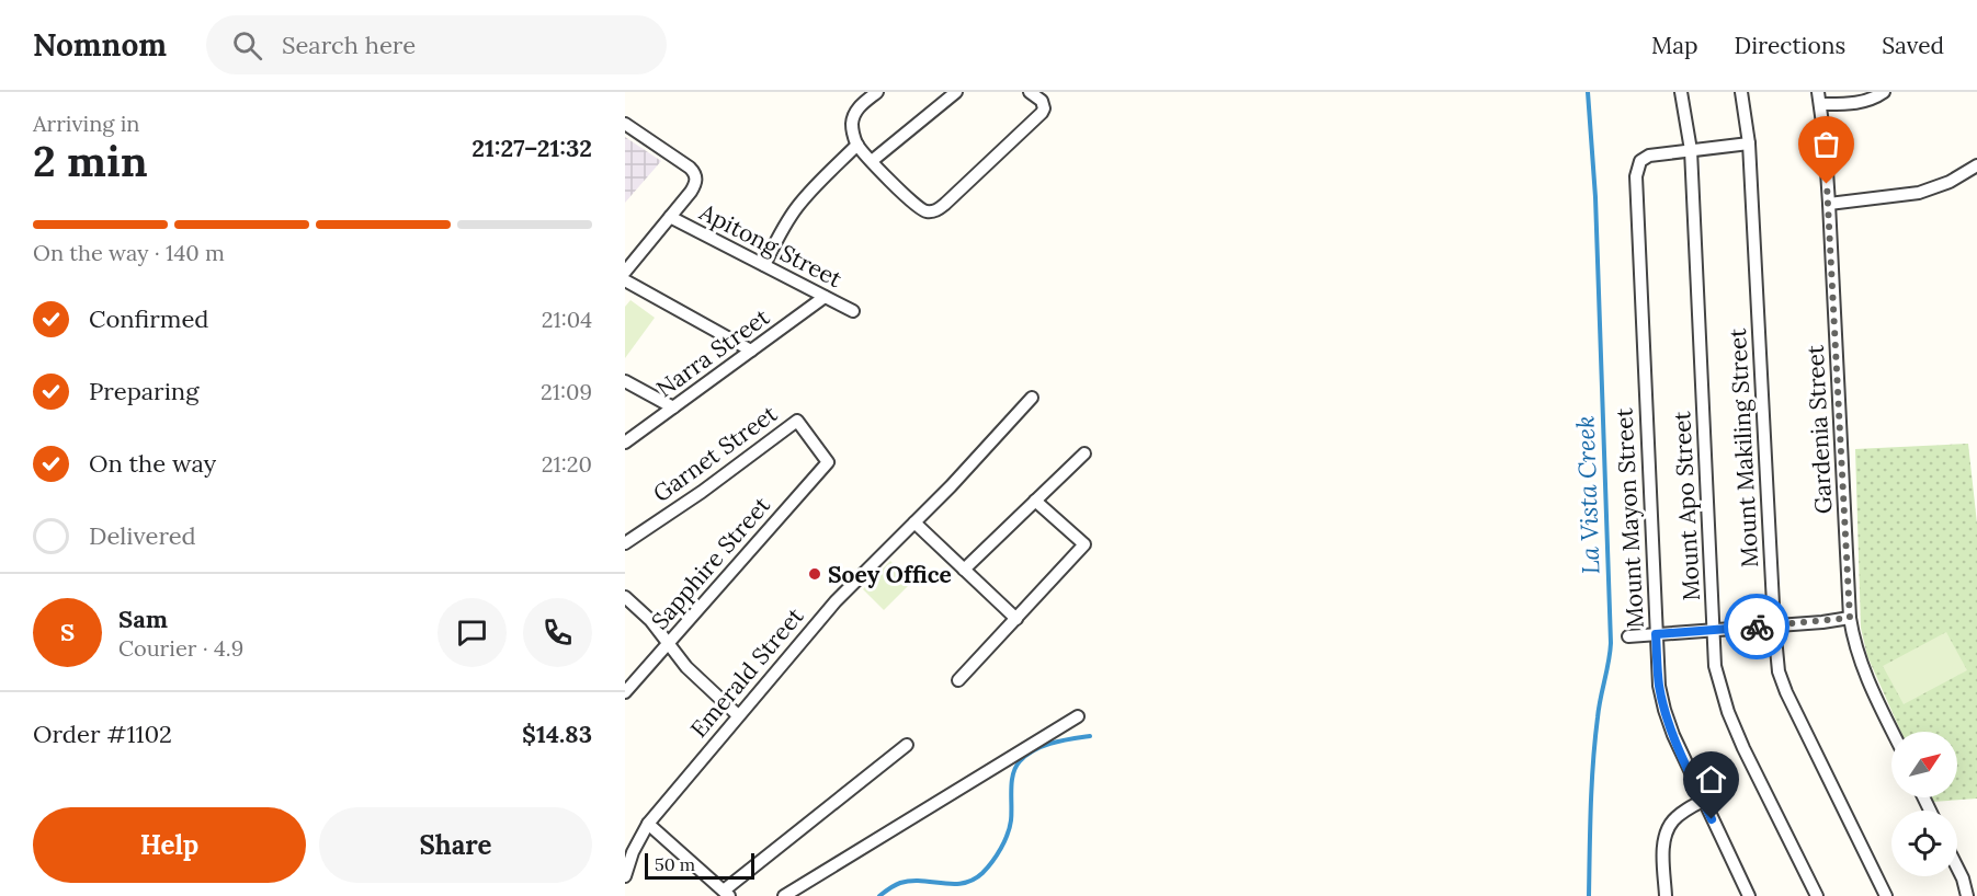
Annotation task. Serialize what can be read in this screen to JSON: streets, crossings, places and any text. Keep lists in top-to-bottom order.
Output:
{
  "streets": {
    "street": [
      "Apitong Street",
      "Narra Street",
      "Gardenia Street",
      "Mount Makiling Street",
      "Garnet Street",
      "Mount Apo Street",
      "Mount Mayon Street",
      "Sapphire Street",
      "Emerald Street"
    ]
  },
  "crossings": [
    ["Apitong Street", "Narra Street"],
    ["Garnet Street", "Sapphire Street"],
    ["Mount Apo Street", "Mount Mayon Street"]
  ],
  "water": ["La Vista Creek"],
  "places": ["Soey Office"],
  "scale_bar": "50 m",
  "north": "top right",
  "page": {
    "header": "Nomnom",
    "search": "Search here",
    "nav": ["Map", "Directions", "Saved"],
    "heading": ["2 min", "Arriving in", "21:27–21:32"],
    "panel": [
      "Sam",
      "Courier · 4.9",
      "Order #1102",
      "$14.83"
    ],
    "bar": "On the way · 140 m",
    "list": [
      ["Confirmed", "21:04"],
      ["Preparing", "21:09"],
      ["On the way", "21:20"],
      "Delivered"
    ],
    "round": "S",
    "buttons": ["Help", "Share"],
    "scale": "50 m"
  }
}
